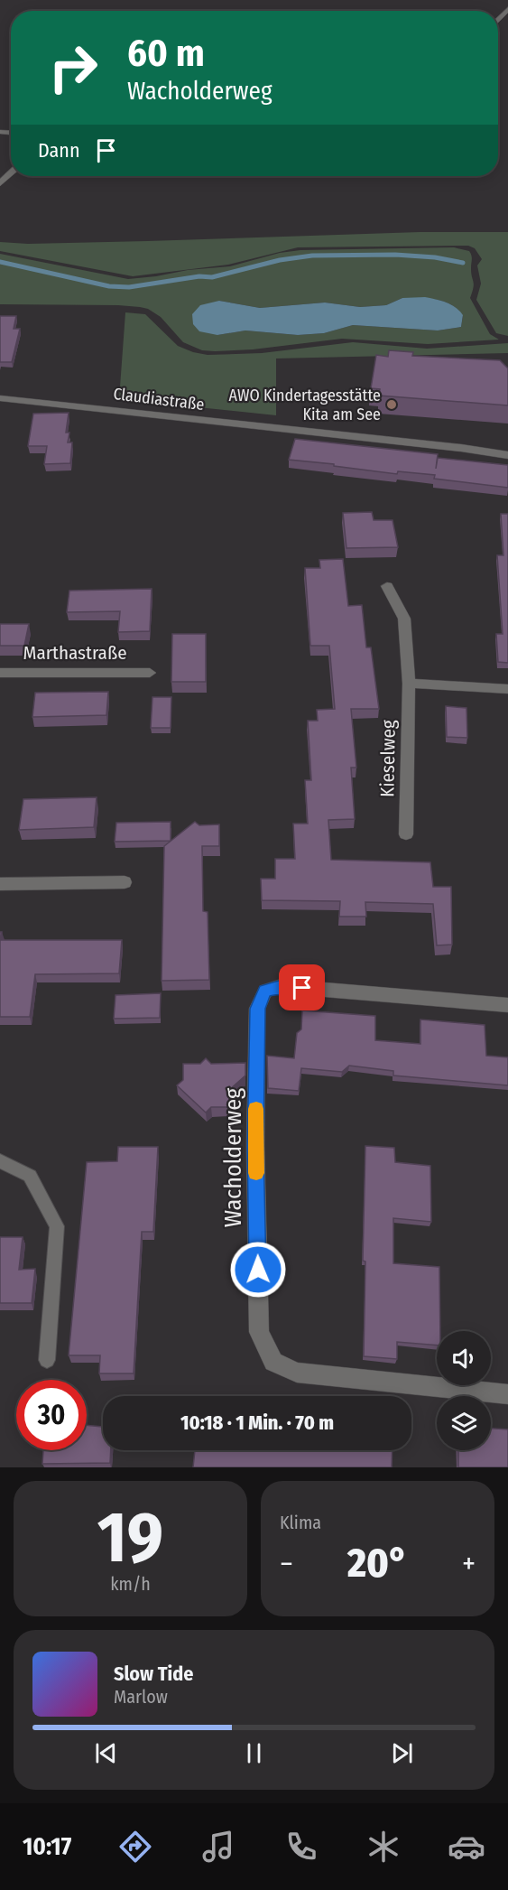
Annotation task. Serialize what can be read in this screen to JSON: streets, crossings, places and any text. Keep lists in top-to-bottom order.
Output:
{
  "streets": {
    "street": [
      "Claudiastraße",
      "Marthastraße",
      "Kieselweg",
      "Wacholderweg"
    ]
  },
  "places": ["AWO Kindertagesstätte Kita am See"],
  "page": {
    "turn": ["60 m", "Wacholderweg"],
    "then": "Dann",
    "limit": "30",
    "trip": "10:18 · 1 Min. · 70 m",
    "tile": [
      ["19", "km/h"],
      "Klima"
    ],
    "heat": ["−", "20°", "+"],
    "song": ["Slow Tide", "Marlow"],
    "tabs": "10:17"
  }
}
